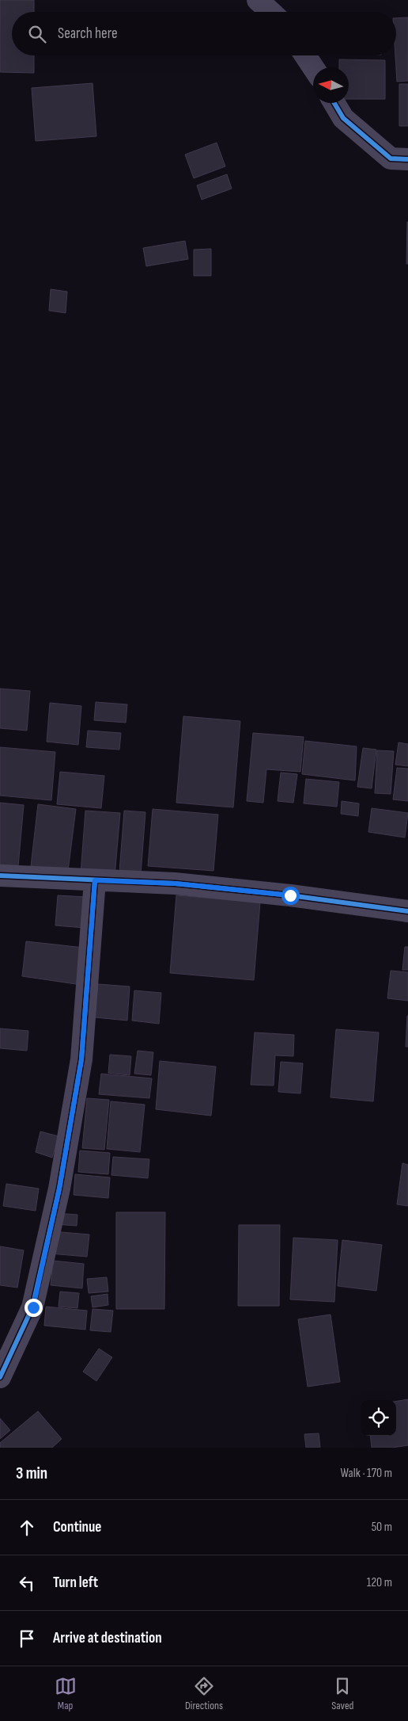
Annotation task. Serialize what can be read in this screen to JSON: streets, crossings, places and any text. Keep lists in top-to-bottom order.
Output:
{
  "north": "left",
  "page": {
    "search": "Search here",
    "heading": ["3 min", "Walk · 170 m"],
    "list": [
      ["Continue", "50 m"],
      ["Turn left", "120 m"],
      "Arrive at destination"
    ],
    "nav": ["Map", "Directions", "Saved"]
  }
}
